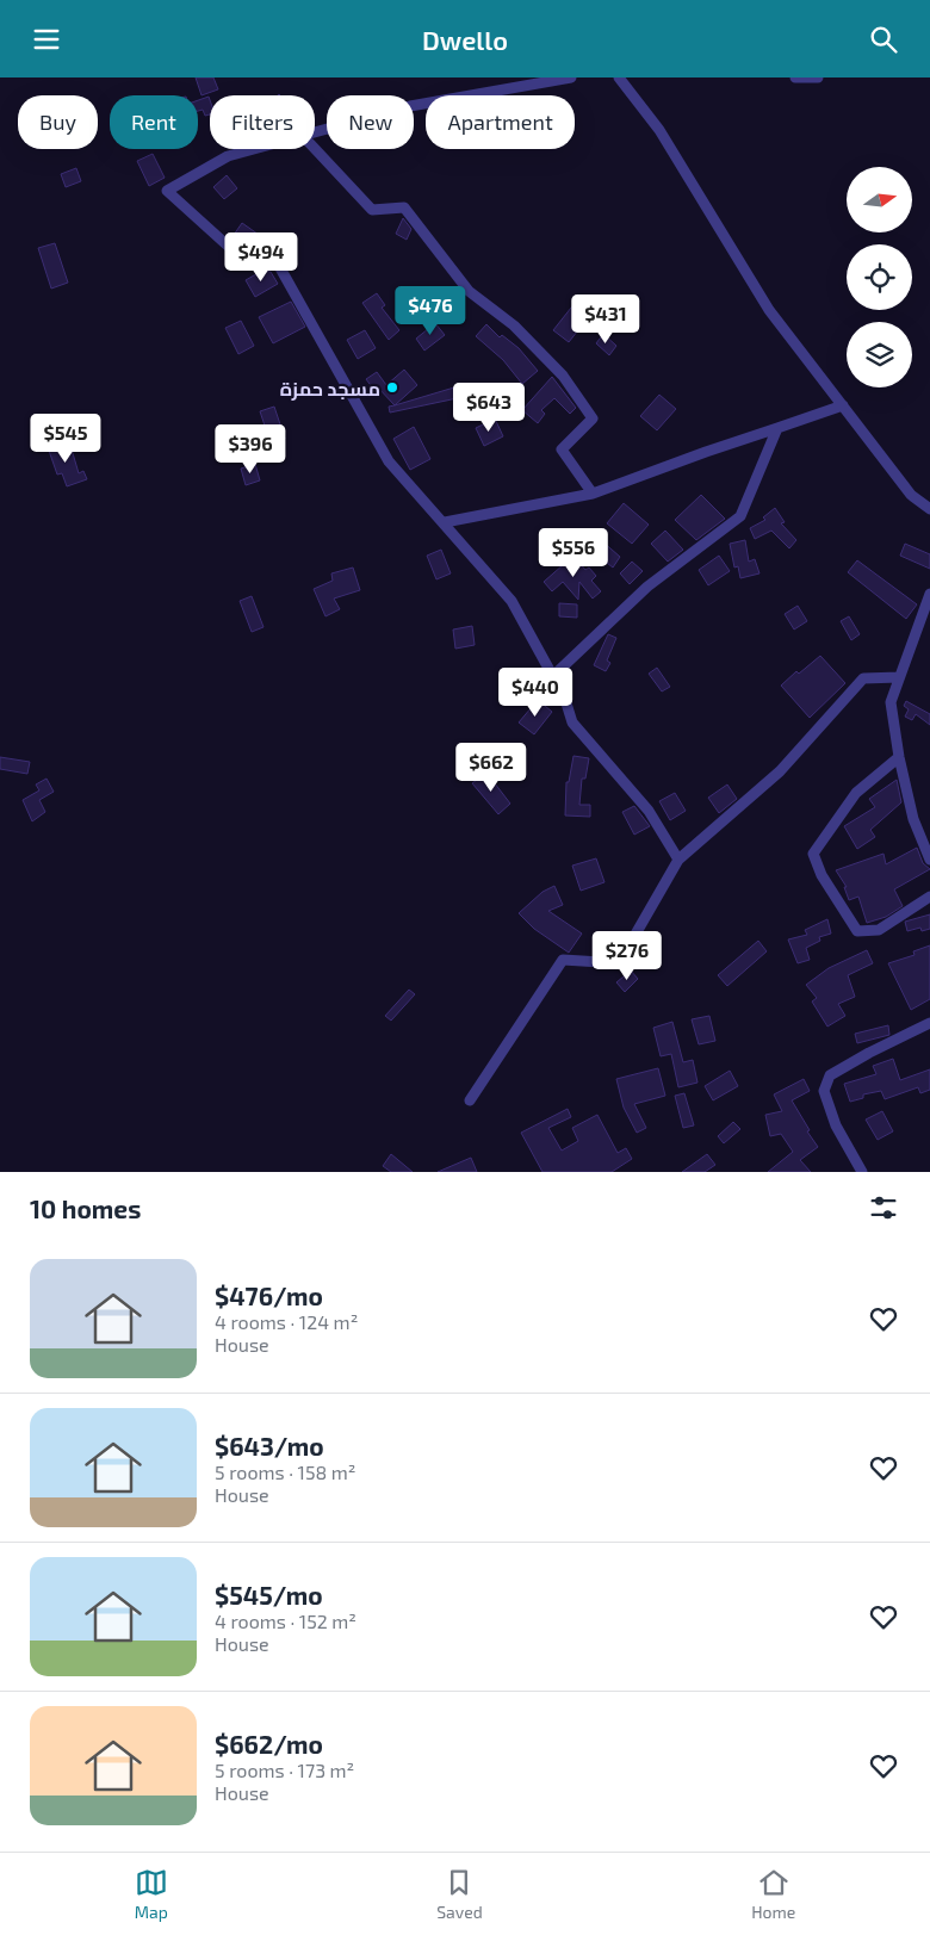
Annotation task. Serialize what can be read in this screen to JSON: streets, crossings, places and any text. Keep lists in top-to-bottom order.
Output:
{
  "places": ["مسجد حمزة"],
  "north": "right",
  "page": {
    "header": "Dwello",
    "chip": [
      "Buy",
      "Rent",
      "Filters",
      "New",
      "Apartment"
    ],
    "price": [
      "$494",
      "$476",
      "$431",
      "$643",
      "$545",
      "$396",
      "$556",
      "$440",
      "$662",
      "$276"
    ],
    "heading": "10 homes",
    "list": [
      {
        "name": "$476/mo",
        "note": "4 rooms · 124 m² · House"
      },
      {
        "name": "$643/mo",
        "note": "5 rooms · 158 m² · House"
      },
      {
        "name": "$545/mo",
        "note": "4 rooms · 152 m² · House"
      },
      {
        "name": "$662/mo",
        "note": "5 rooms · 173 m² · House"
      }
    ],
    "tabs": ["Map", "Saved", "Home"]
  }
}
